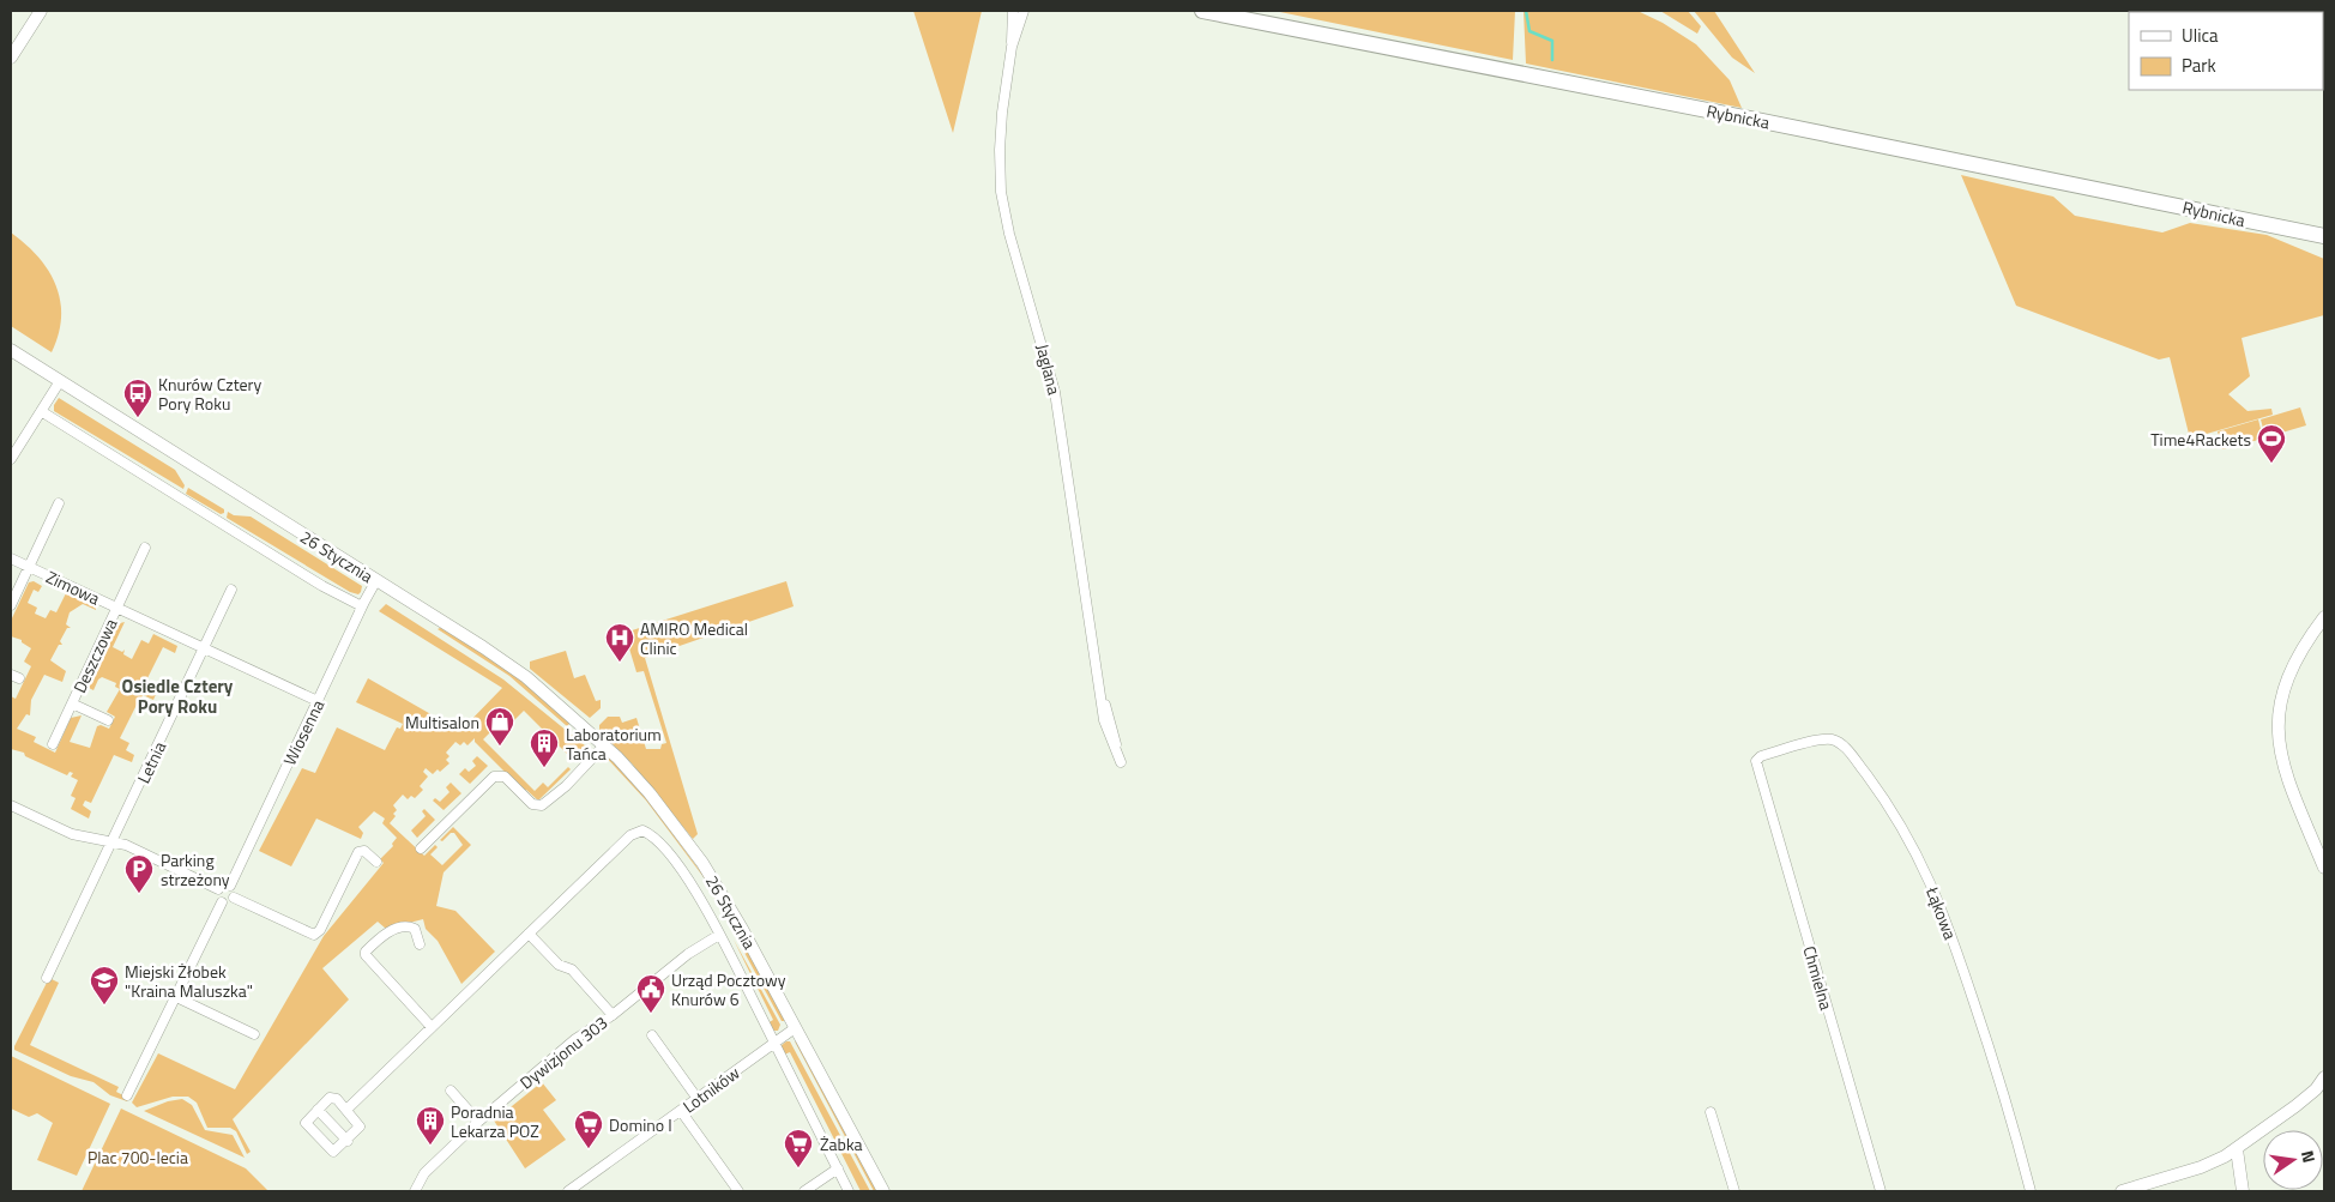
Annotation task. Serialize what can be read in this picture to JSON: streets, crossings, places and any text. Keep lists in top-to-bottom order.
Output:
{
  "streets": {
    "main road": ["Rybnicka"],
    "street": [
      "Jaglana",
      "26 Stycznia",
      "Zimowa",
      "Deszczowa",
      "Wiosenna",
      "Letnia",
      "Łąkowa",
      "Chmielna",
      "Dywizjonu 303",
      "Lotników"
    ]
  },
  "crossings": [
    ["26 Stycznia", "Wiosenna"],
    ["26 Stycznia", "Lotników"],
    ["Zimowa", "Deszczowa"],
    ["Zimowa", "Wiosenna"],
    ["Zimowa", "Letnia"],
    ["Łąkowa", "Chmielna"]
  ],
  "districts": ["Osiedle Cztery Pory Roku"],
  "parks": ["Plac 700-lecia"],
  "places": {
    "bus stop": ["Knurów Cztery Pory Roku"],
    "sports": ["Time4Rackets"],
    "hospital": ["AMIRO Medical Clinic"],
    "shop": ["Multisalon"],
    "building": ["Laboratorium Tańca", "Poradnia Lekarza POZ"],
    "parking": ["Parking strzeżony"],
    "school or university": ["Miejski Żłobek \"Kraina Maluszka\""],
    "public building": ["Urząd Pocztowy Knurów 6"],
    "supermarket": ["Domino I", "Żabka"]
  },
  "legend": ["Ulica", "Park"],
  "north": "right"
}
